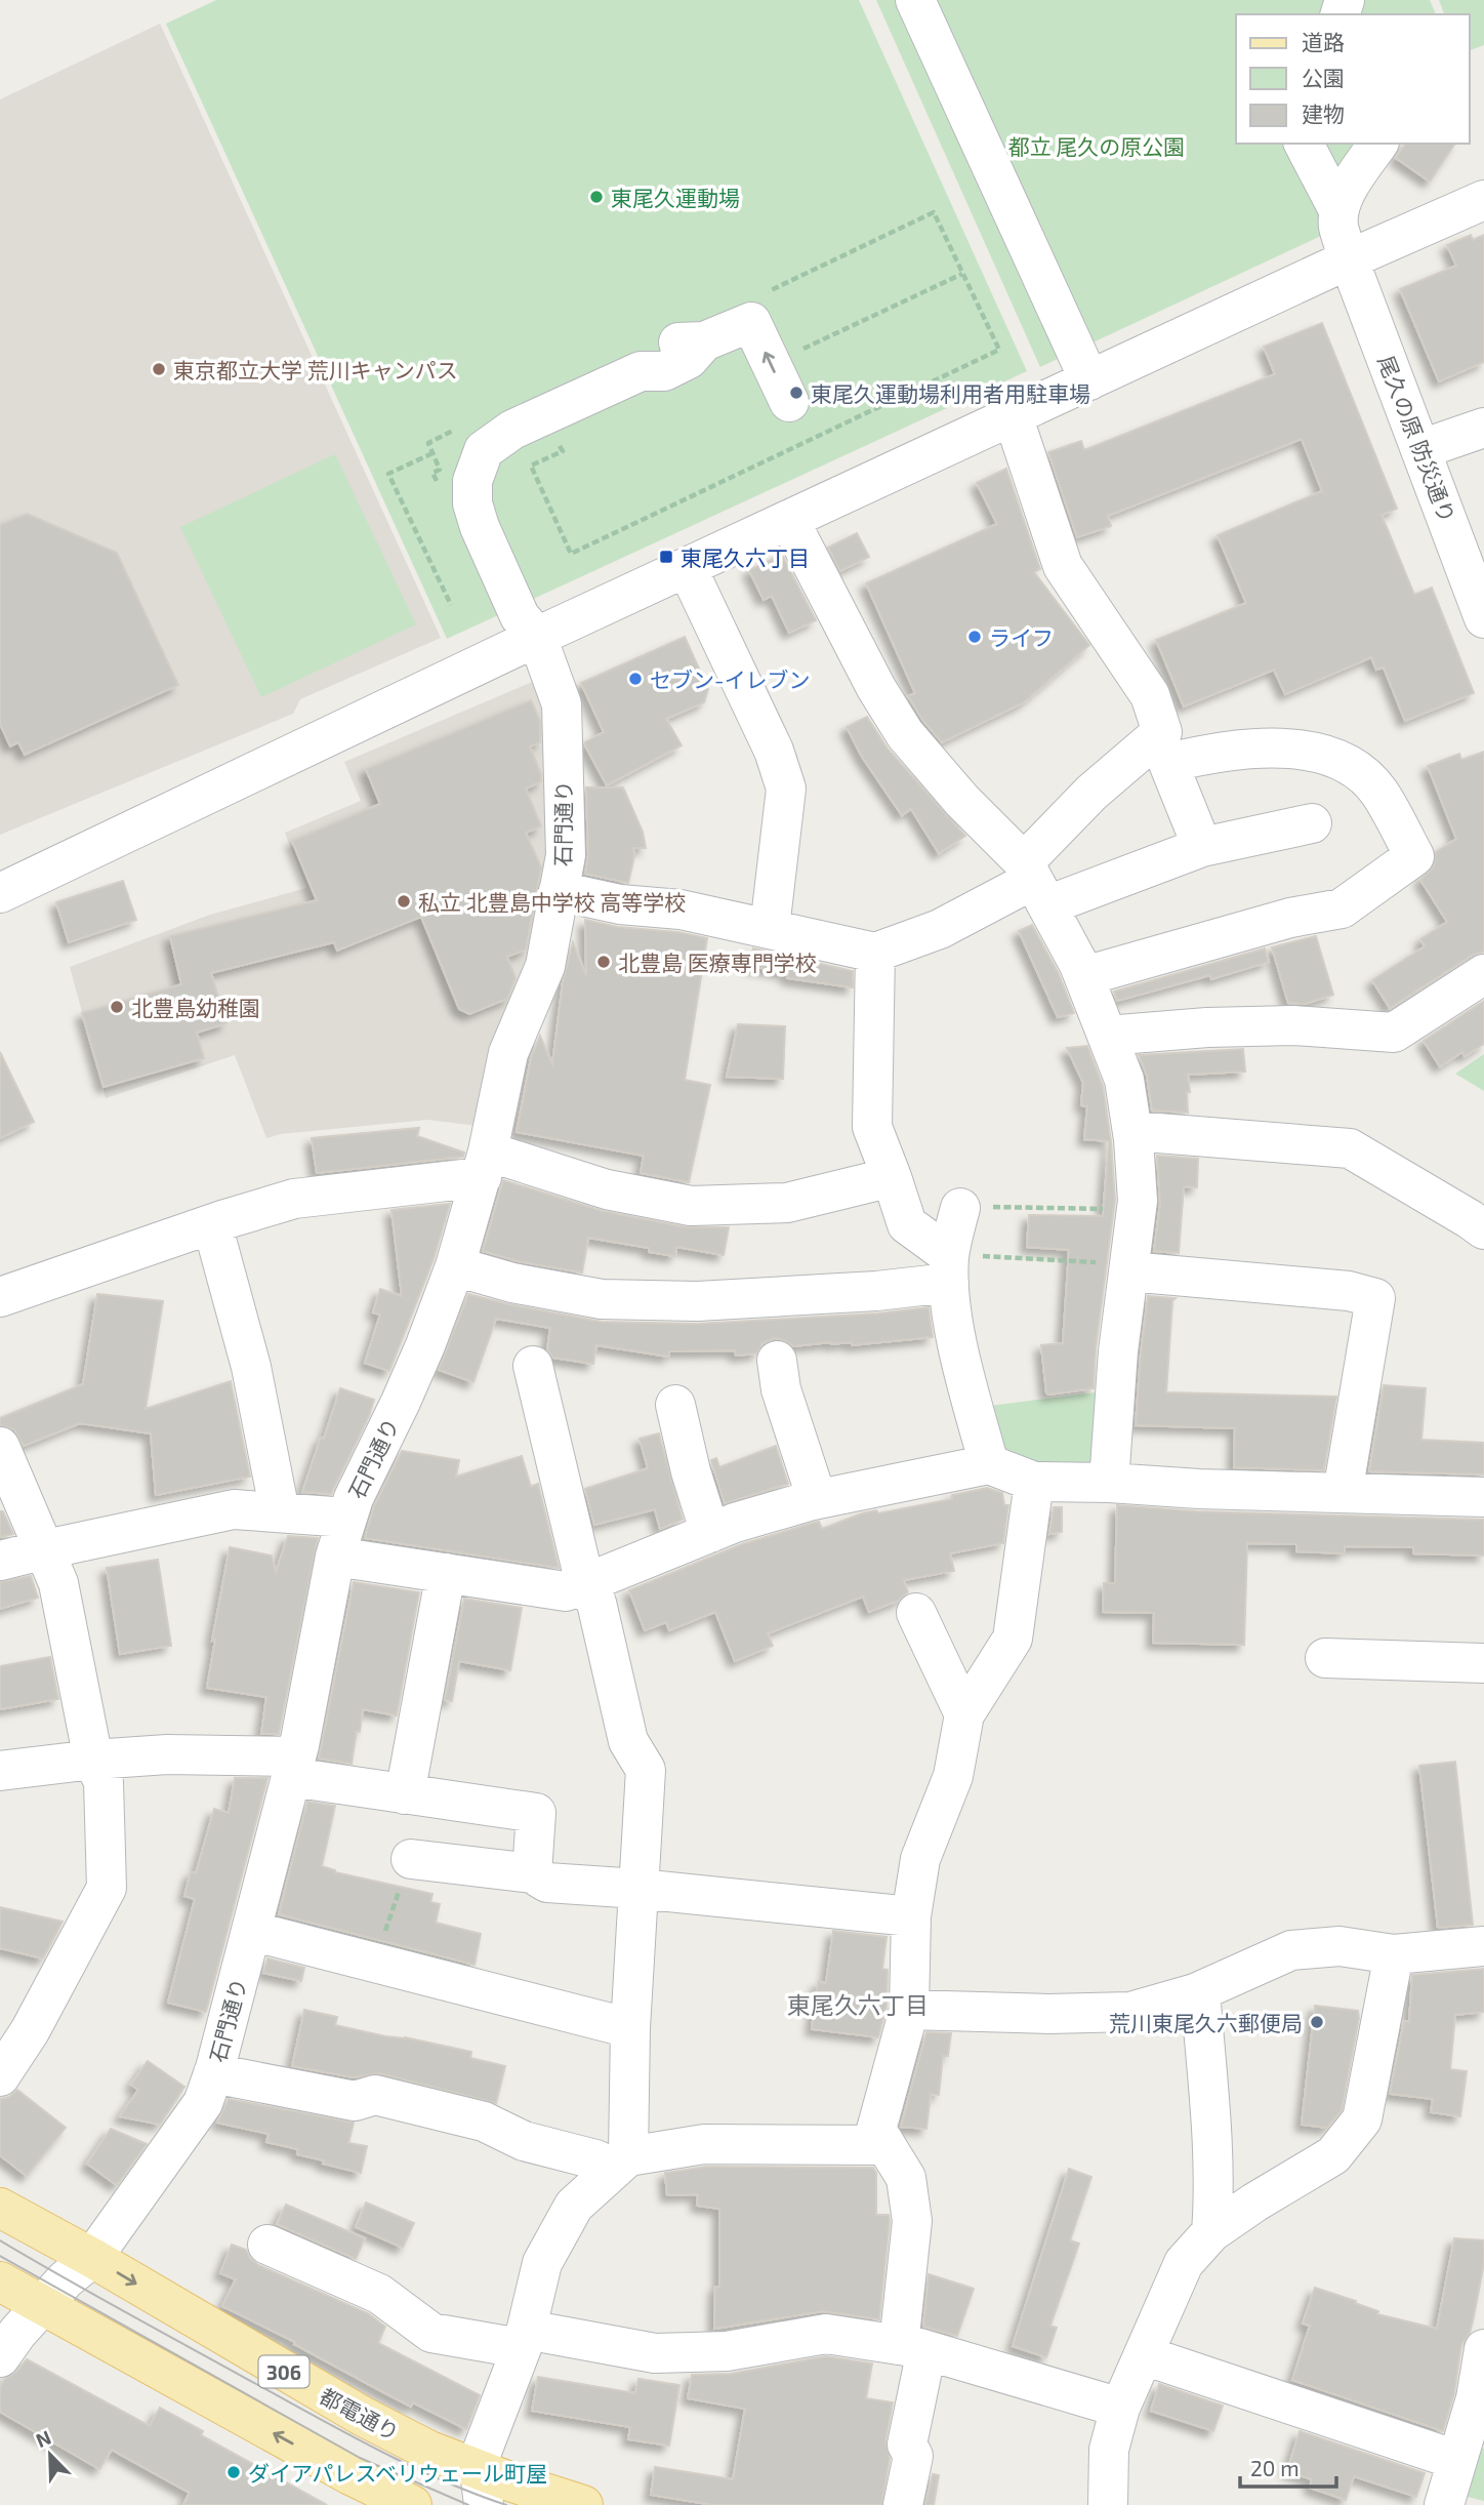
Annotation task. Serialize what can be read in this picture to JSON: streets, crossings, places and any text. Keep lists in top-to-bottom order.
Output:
{
  "streets": {
    "main road": ["306", "都電通り"],
    "street": ["尾久の原 防災通り", "石門通り"]
  },
  "crossings": [
    ["石門通り", "306"],
    ["石門通り", "都電通り"]
  ],
  "districts": ["東尾久六丁目"],
  "parks": ["都立 尾久の原公園"],
  "places": {
    "other": [
      "東尾久運動場",
      "東京都立大学 荒川キャンパス",
      "東尾久運動場利用者用駐車場",
      "ライフ",
      "セブン-イレブン",
      "私立 北豊島中学校 高等学校",
      "北豊島 医療専門学校",
      "北豊島幼稚園",
      "荒川東尾久六郵便局",
      "ダイアパレスベリウェール町屋"
    ],
    "transit": ["東尾久六丁目"]
  },
  "legend": ["道路", "公園", "建物"],
  "scale_bar": "20 m",
  "north": "top left"
}
